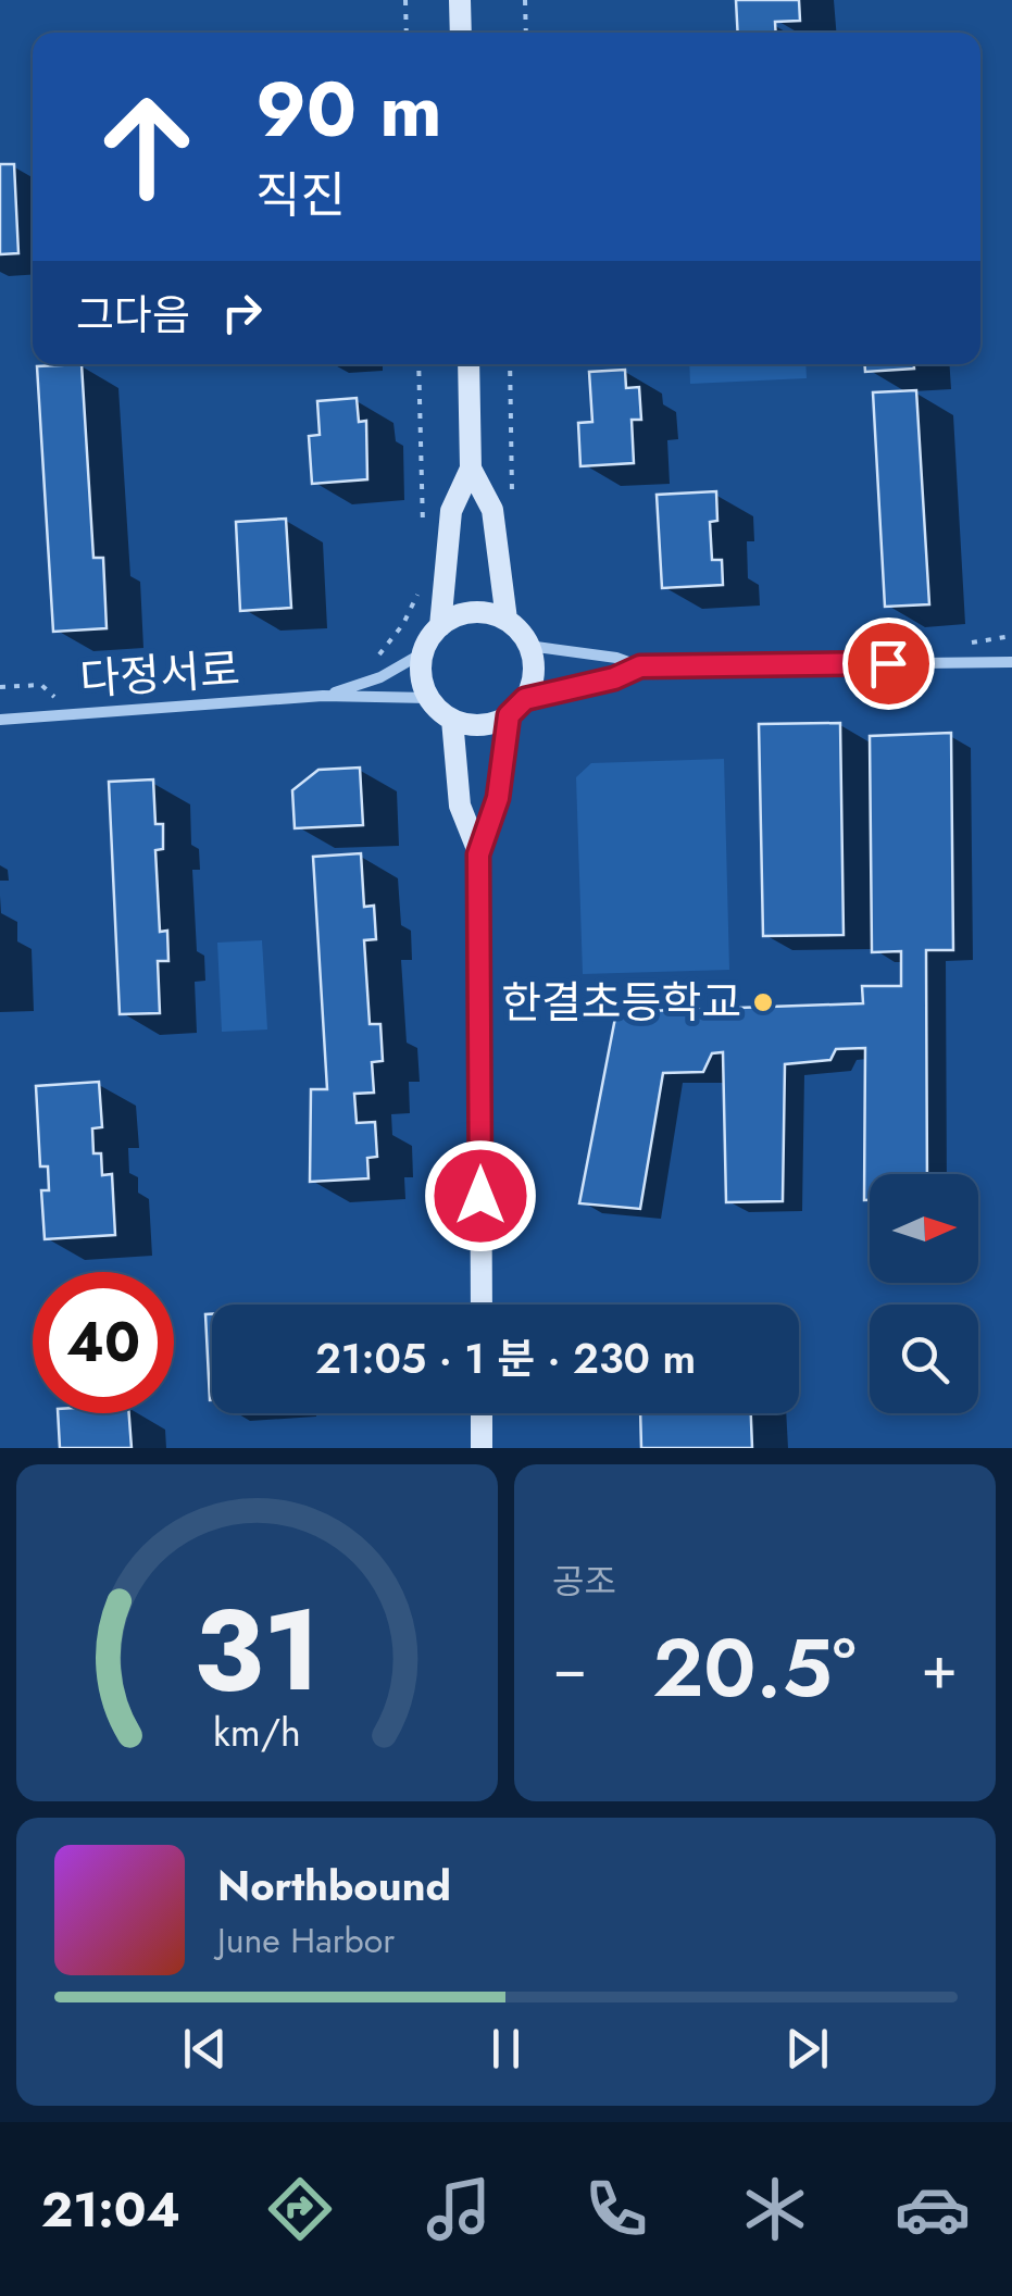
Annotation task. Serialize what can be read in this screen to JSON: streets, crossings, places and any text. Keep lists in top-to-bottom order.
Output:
{
  "streets": {
    "street": ["다정서로"]
  },
  "places": ["한결초등학교"],
  "north": "right",
  "page": {
    "turn": ["90 m", "직진"],
    "then": "그다음",
    "limit": "40",
    "trip": "21:05 · 1 분 · 230 m",
    "tile": "공조",
    "heat": ["−", "20.5°", "+"],
    "song": ["Northbound", "June Harbor"],
    "tabs": "21:04",
    "gauge": ["31", "km/h"]
  }
}
